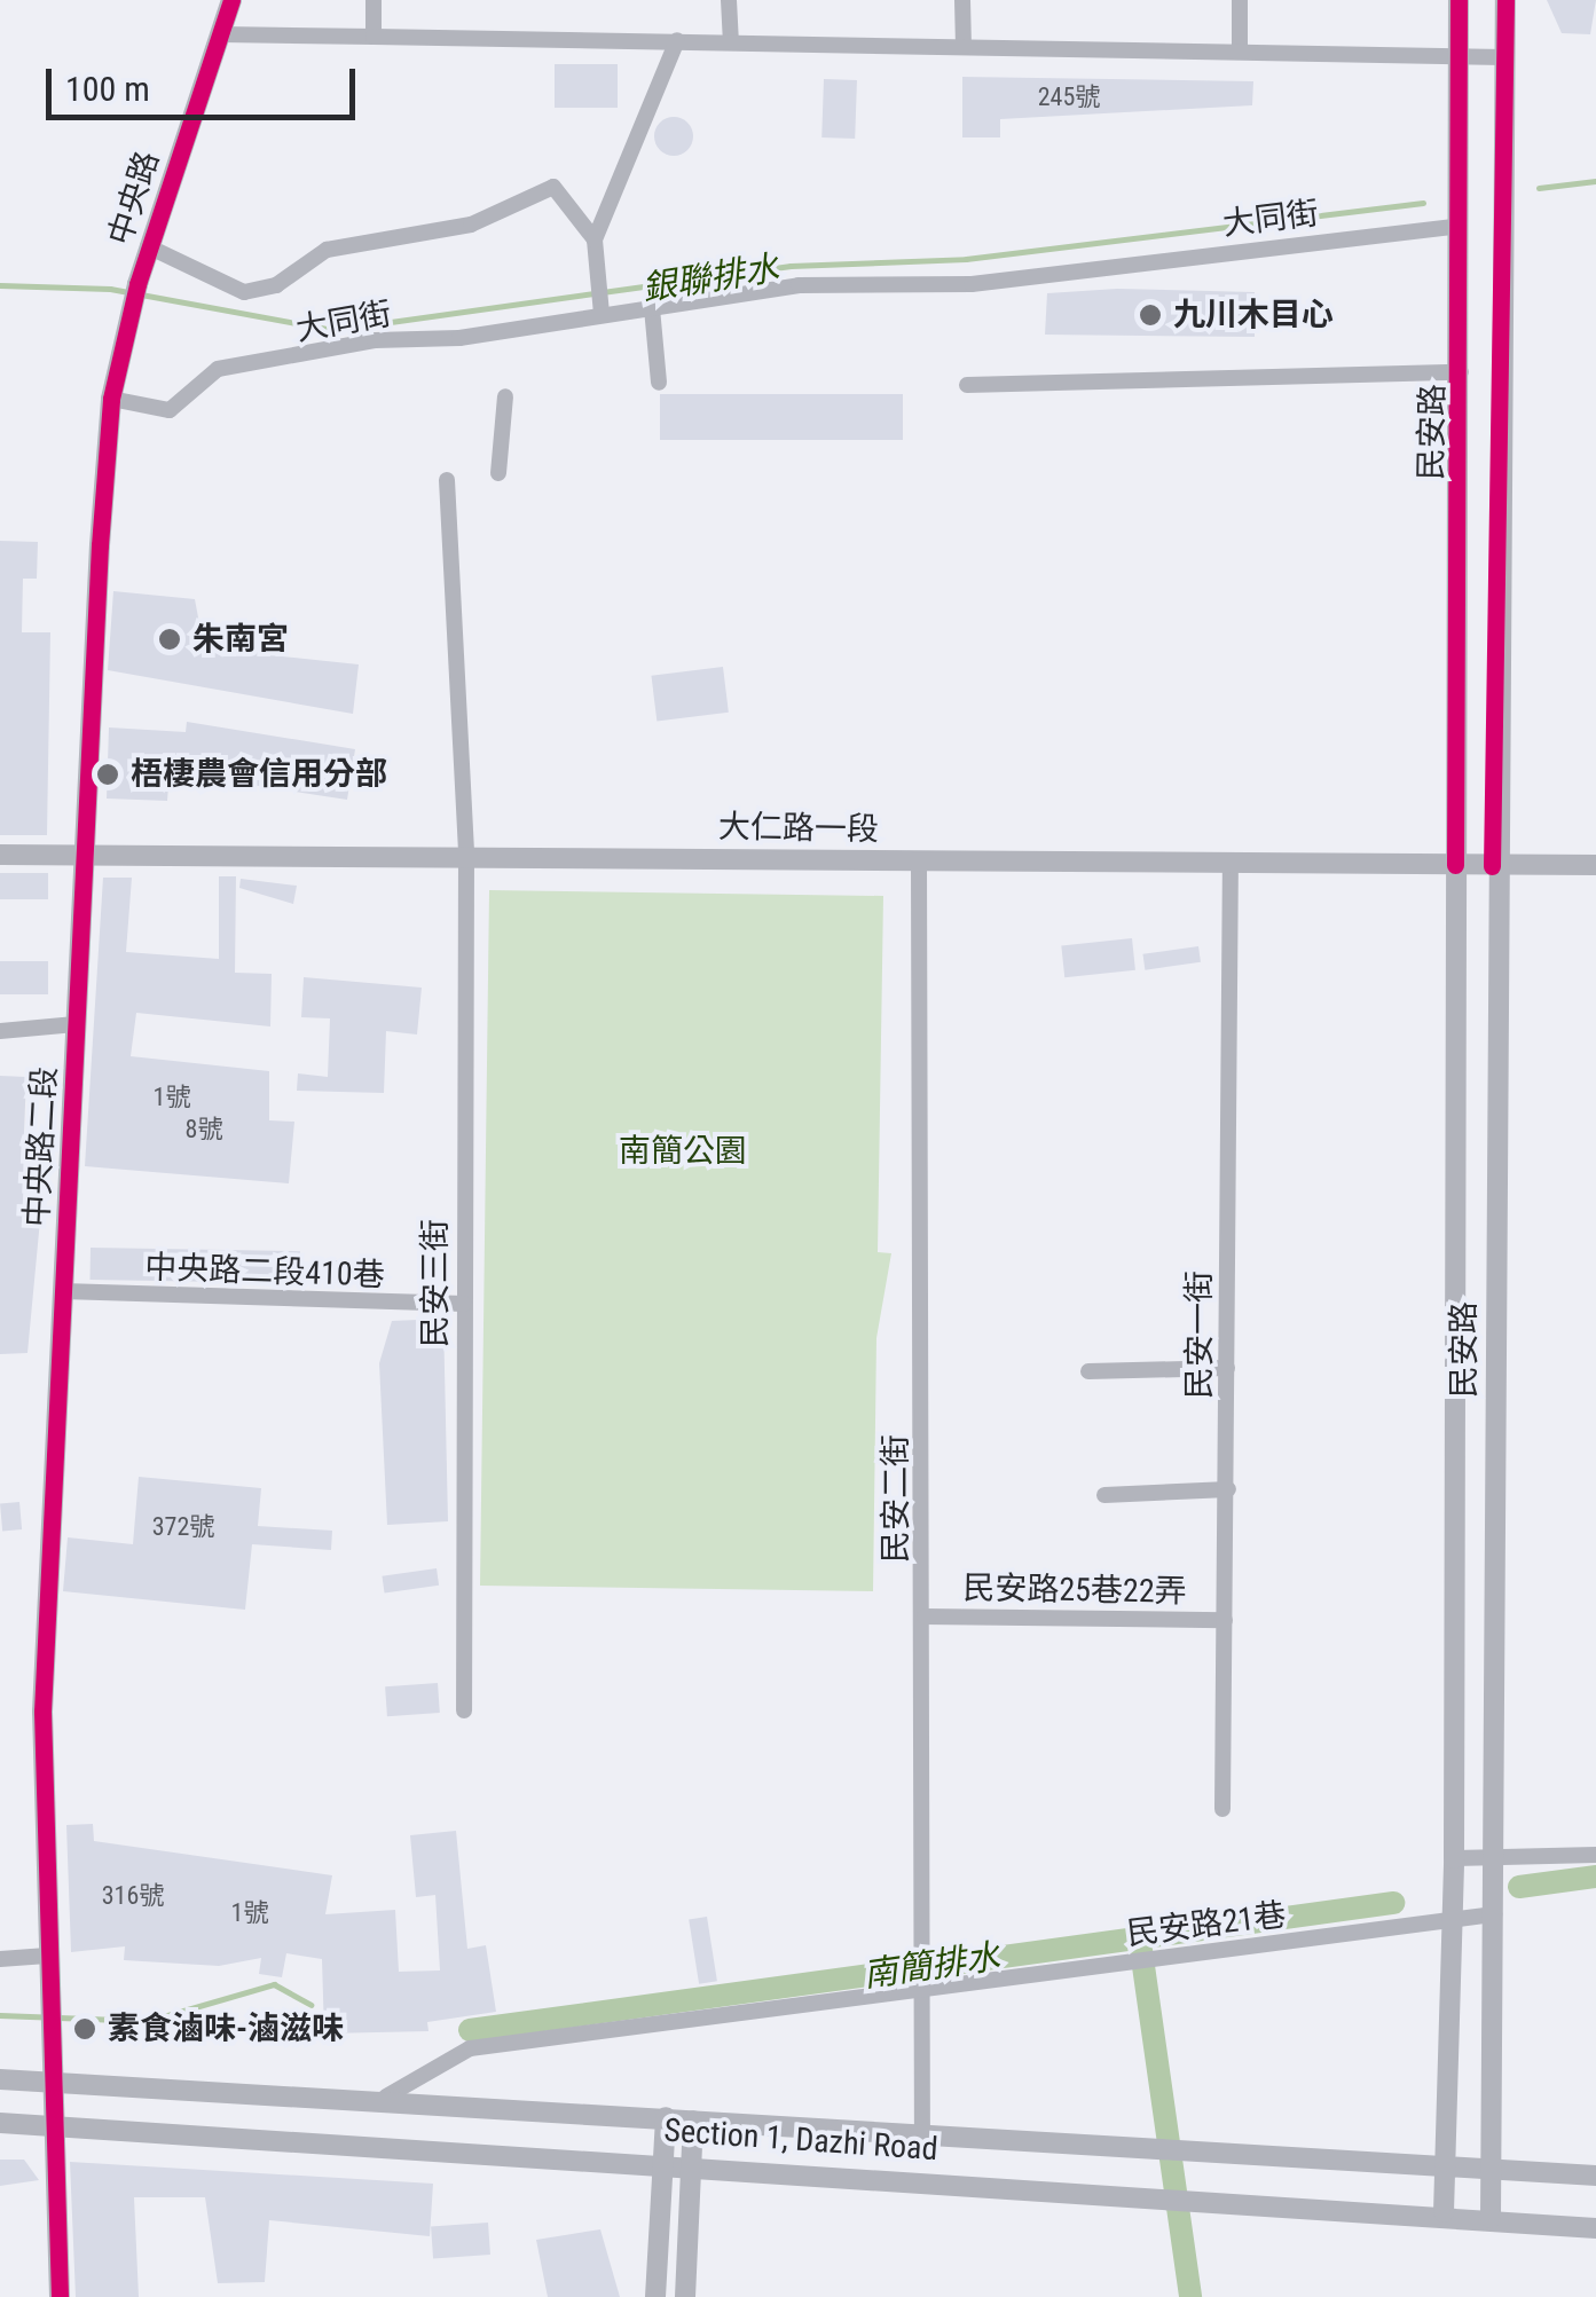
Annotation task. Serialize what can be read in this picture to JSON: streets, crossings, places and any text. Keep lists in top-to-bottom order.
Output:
{
  "streets": {
    "street": [
      "中央路",
      "大同街",
      "民安路",
      "大仁路一段",
      "中央路二段",
      "中央路二段410巷",
      "民安三街",
      "民安一街",
      "民安二街",
      "民安路25巷22弄",
      "民安路21巷",
      "Section 1, Dazhi Road"
    ]
  },
  "crossings": [
    ["中央路", "中央路二段"],
    ["大同街", "民安路"],
    ["大同街", "中央路二段"],
    ["民安路", "大仁路一段"],
    ["民安路", "民安路21巷"],
    ["民安路", "Section 1, Dazhi Road"],
    ["大仁路一段", "中央路二段"],
    ["大仁路一段", "民安三街"],
    ["大仁路一段", "民安一街"],
    ["大仁路一段", "民安二街"],
    ["中央路二段", "中央路二段410巷"],
    ["中央路二段", "Section 1, Dazhi Road"],
    ["中央路二段410巷", "民安三街"],
    ["民安一街", "民安路25巷22弄"],
    ["民安二街", "民安路25巷22弄"],
    ["民安二街", "民安路21巷"],
    ["民安二街", "Section 1, Dazhi Road"],
    ["民安路21巷", "Section 1, Dazhi Road"]
  ],
  "water": ["銀聯排水", "南簡排水"],
  "parks": ["南簡公園"],
  "places": [
    "九川木目心",
    "朱南宮",
    "梧棲農會信用分部",
    "素食滷味-滷滋味"
  ],
  "house_numbers": [
    "245號",
    "1號",
    "8號",
    "372號",
    "316號",
    "1號"
  ],
  "scale_bar": "100 m"
}
